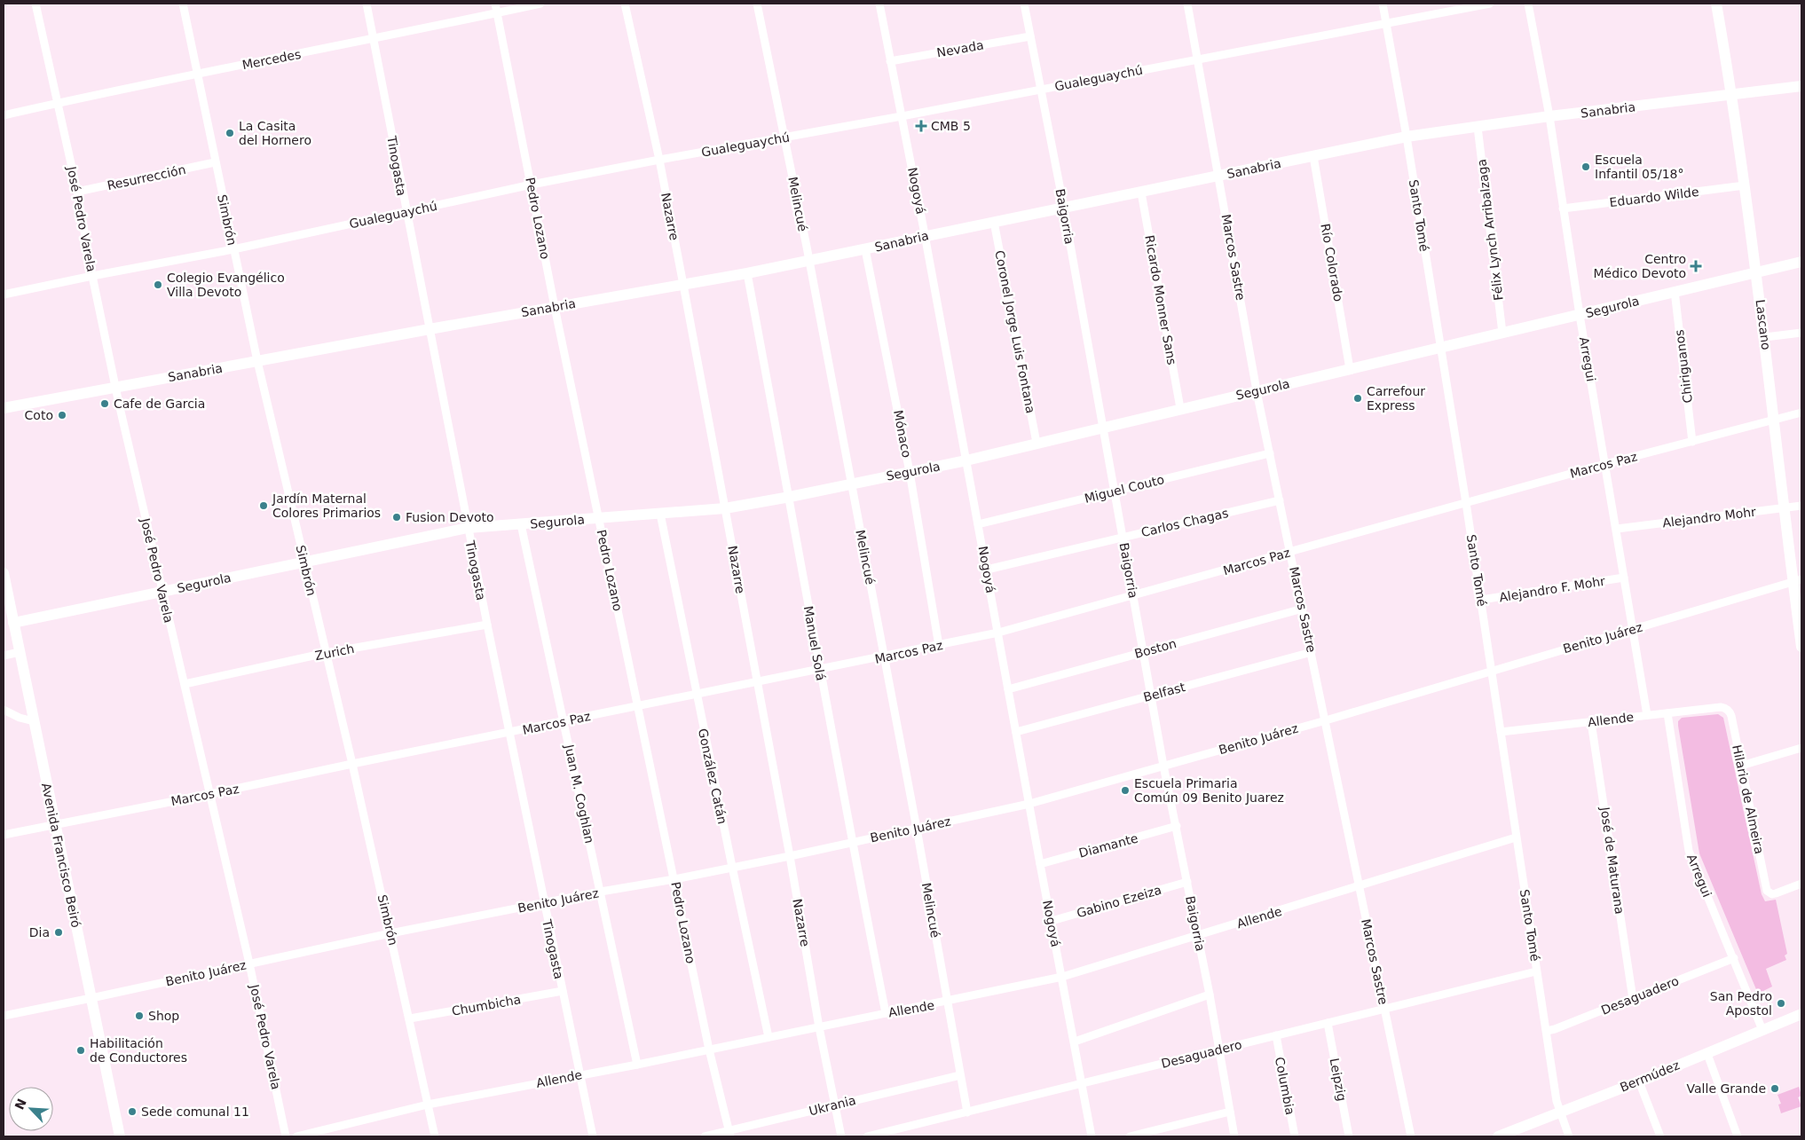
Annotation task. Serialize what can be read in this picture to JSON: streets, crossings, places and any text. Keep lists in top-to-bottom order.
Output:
{
  "streets": {
    "street": [
      "Nevada",
      "Mercedes",
      "Gualeguaychú",
      "Sanabria",
      "Tinogasta",
      "Resurrección",
      "Nogoyá",
      "Eduardo Wilde",
      "Melincué",
      "Santo Tomé",
      "Nazarre",
      "Baigorria",
      "Pedro Lozano",
      "José Pedro Varela",
      "Simbrón",
      "Félix Lynch Arribalzaga",
      "Marcos Sastre",
      "Río Colorado",
      "Ricardo Monner Sans",
      "Segurola",
      "Lascano",
      "Coronel Jorge Luis Fontana",
      "Arregui",
      "Chiriguanos",
      "Mónaco",
      "Marcos Paz",
      "Miguel Couto",
      "Alejandro Mohr",
      "Carlos Chagas",
      "Alejandro F. Mohr",
      "Benito Juárez",
      "Manuel Solá",
      "Boston",
      "Zurich",
      "Belfast",
      "Allende",
      "González Catán",
      "Juan M. Coghlan",
      "Hilario de Almeira",
      "Diamante",
      "Avenida Francisco Beiró",
      "José de Maturana",
      "Gabino Ezeiza",
      "Desaguadero",
      "Chumbicha",
      "Bermúdez",
      "Leipzig",
      "Columbia",
      "Ukrania"
    ]
  },
  "crossings": [
    ["Nevada", "Nogoyá"],
    ["Nevada", "Baigorria"],
    ["Mercedes", "Tinogasta"],
    ["Mercedes", "Pedro Lozano"],
    ["Mercedes", "José Pedro Varela"],
    ["Mercedes", "Simbrón"],
    ["Gualeguaychú", "Tinogasta"],
    ["Gualeguaychú", "Nogoyá"],
    ["Gualeguaychú", "Melincué"],
    ["Gualeguaychú", "Santo Tomé"],
    ["Gualeguaychú", "Nazarre"],
    ["Gualeguaychú", "Baigorria"],
    ["Gualeguaychú", "Pedro Lozano"],
    ["Gualeguaychú", "José Pedro Varela"],
    ["Gualeguaychú", "Simbrón"],
    ["Gualeguaychú", "Marcos Sastre"],
    ["Sanabria", "Tinogasta"],
    ["Sanabria", "Nogoyá"],
    ["Sanabria", "Melincué"],
    ["Sanabria", "Santo Tomé"],
    ["Sanabria", "Nazarre"],
    ["Sanabria", "Baigorria"],
    ["Sanabria", "Pedro Lozano"],
    ["Sanabria", "José Pedro Varela"],
    ["Sanabria", "Simbrón"],
    ["Sanabria", "Félix Lynch Arribalzaga"],
    ["Sanabria", "Marcos Sastre"],
    ["Sanabria", "Río Colorado"],
    ["Sanabria", "Ricardo Monner Sans"],
    ["Sanabria", "Lascano"],
    ["Sanabria", "Coronel Jorge Luis Fontana"],
    ["Sanabria", "Arregui"],
    ["Sanabria", "Mónaco"],
    ["Sanabria", "Manuel Solá"],
    ["Tinogasta", "Segurola"],
    ["Tinogasta", "Marcos Paz"],
    ["Tinogasta", "Benito Juárez"],
    ["Tinogasta", "Zurich"],
    ["Tinogasta", "Allende"],
    ["Tinogasta", "Chumbicha"],
    ["Resurrección", "José Pedro Varela"],
    ["Resurrección", "Simbrón"],
    ["Nogoyá", "Segurola"],
    ["Nogoyá", "Marcos Paz"],
    ["Nogoyá", "Miguel Couto"],
    ["Nogoyá", "Carlos Chagas"],
    ["Nogoyá", "Benito Juárez"],
    ["Nogoyá", "Boston"],
    ["Nogoyá", "Belfast"],
    ["Nogoyá", "Allende"],
    ["Nogoyá", "Diamante"],
    ["Nogoyá", "Gabino Ezeiza"],
    ["Nogoyá", "Desaguadero"],
    ["Eduardo Wilde", "Lascano"],
    ["Eduardo Wilde", "Arregui"],
    ["Melincué", "Segurola"],
    ["Melincué", "Marcos Paz"],
    ["Melincué", "Benito Juárez"],
    ["Melincué", "Allende"],
    ["Melincué", "Desaguadero"],
    ["Melincué", "Ukrania"],
    ["Santo Tomé", "Segurola"],
    ["Santo Tomé", "Marcos Paz"],
    ["Santo Tomé", "Alejandro F. Mohr"],
    ["Santo Tomé", "Benito Juárez"],
    ["Santo Tomé", "Allende"],
    ["Santo Tomé", "Desaguadero"],
    ["Santo Tomé", "Bermúdez"],
    ["Nazarre", "Segurola"],
    ["Nazarre", "Marcos Paz"],
    ["Nazarre", "Benito Juárez"],
    ["Nazarre", "Allende"],
    ["Nazarre", "Ukrania"],
    ["Baigorria", "Segurola"],
    ["Baigorria", "Marcos Paz"],
    ["Baigorria", "Miguel Couto"],
    ["Baigorria", "Carlos Chagas"],
    ["Baigorria", "Benito Juárez"],
    ["Baigorria", "Boston"],
    ["Baigorria", "Belfast"],
    ["Baigorria", "Allende"],
    ["Baigorria", "Diamante"],
    ["Baigorria", "Gabino Ezeiza"],
    ["Baigorria", "Desaguadero"],
    ["Pedro Lozano", "Segurola"],
    ["Pedro Lozano", "Marcos Paz"],
    ["Pedro Lozano", "Benito Juárez"],
    ["Pedro Lozano", "Allende"],
    ["Pedro Lozano", "Ukrania"],
    ["José Pedro Varela", "Segurola"],
    ["José Pedro Varela", "Marcos Paz"],
    ["José Pedro Varela", "Benito Juárez"],
    ["José Pedro Varela", "Zurich"],
    ["Simbrón", "Segurola"],
    ["Simbrón", "Marcos Paz"],
    ["Simbrón", "Benito Juárez"],
    ["Simbrón", "Zurich"],
    ["Simbrón", "Allende"],
    ["Simbrón", "Chumbicha"],
    ["Félix Lynch Arribalzaga", "Segurola"],
    ["Marcos Sastre", "Segurola"],
    ["Marcos Sastre", "Marcos Paz"],
    ["Marcos Sastre", "Miguel Couto"],
    ["Marcos Sastre", "Carlos Chagas"],
    ["Marcos Sastre", "Benito Juárez"],
    ["Marcos Sastre", "Boston"],
    ["Marcos Sastre", "Belfast"],
    ["Marcos Sastre", "Allende"],
    ["Marcos Sastre", "Desaguadero"],
    ["Río Colorado", "Segurola"],
    ["Ricardo Monner Sans", "Segurola"],
    ["Segurola", "Lascano"],
    ["Segurola", "Coronel Jorge Luis Fontana"],
    ["Segurola", "Arregui"],
    ["Segurola", "Chiriguanos"],
    ["Segurola", "Mónaco"],
    ["Segurola", "Manuel Solá"],
    ["Segurola", "González Catán"],
    ["Segurola", "Juan M. Coghlan"],
    ["Segurola", "Avenida Francisco Beiró"],
    ["Lascano", "Marcos Paz"],
    ["Lascano", "Alejandro Mohr"],
    ["Lascano", "Benito Juárez"],
    ["Arregui", "Marcos Paz"],
    ["Arregui", "Alejandro Mohr"],
    ["Arregui", "Alejandro F. Mohr"],
    ["Arregui", "Benito Juárez"],
    ["Arregui", "Allende"],
    ["Arregui", "Desaguadero"],
    ["Arregui", "Bermúdez"],
    ["Chiriguanos", "Marcos Paz"],
    ["Mónaco", "Marcos Paz"],
    ["Marcos Paz", "Manuel Solá"],
    ["Marcos Paz", "González Catán"],
    ["Marcos Paz", "Juan M. Coghlan"],
    ["Marcos Paz", "Avenida Francisco Beiró"],
    ["Benito Juárez", "Manuel Solá"],
    ["Benito Juárez", "González Catán"],
    ["Benito Juárez", "Juan M. Coghlan"],
    ["Benito Juárez", "Avenida Francisco Beiró"],
    ["Manuel Solá", "Allende"],
    ["Allende", "González Catán"],
    ["Allende", "Juan M. Coghlan"],
    ["Allende", "Hilario de Almeira"],
    ["Allende", "José de Maturana"],
    ["José de Maturana", "Desaguadero"],
    ["Desaguadero", "Leipzig"],
    ["Desaguadero", "Columbia"]
  ],
  "places": {
    "health": ["CMB 5", "Centro Médico Devoto"],
    "other": [
      "La Casita del Hornero",
      "Escuela Infantil 05/18°",
      "Colegio Evangélico Villa Devoto",
      "Carrefour Express",
      "Cafe de Garcia",
      "Coto",
      "Jardín Maternal Colores Primarios",
      "Fusion Devoto",
      "Escuela Primaria Común 09 Benito Juarez",
      "Dia",
      "San Pedro Apostol",
      "Shop",
      "Habilitación de Conductores",
      "Valle Grande",
      "Sede comunal 11"
    ]
  },
  "north": "top left"
}
